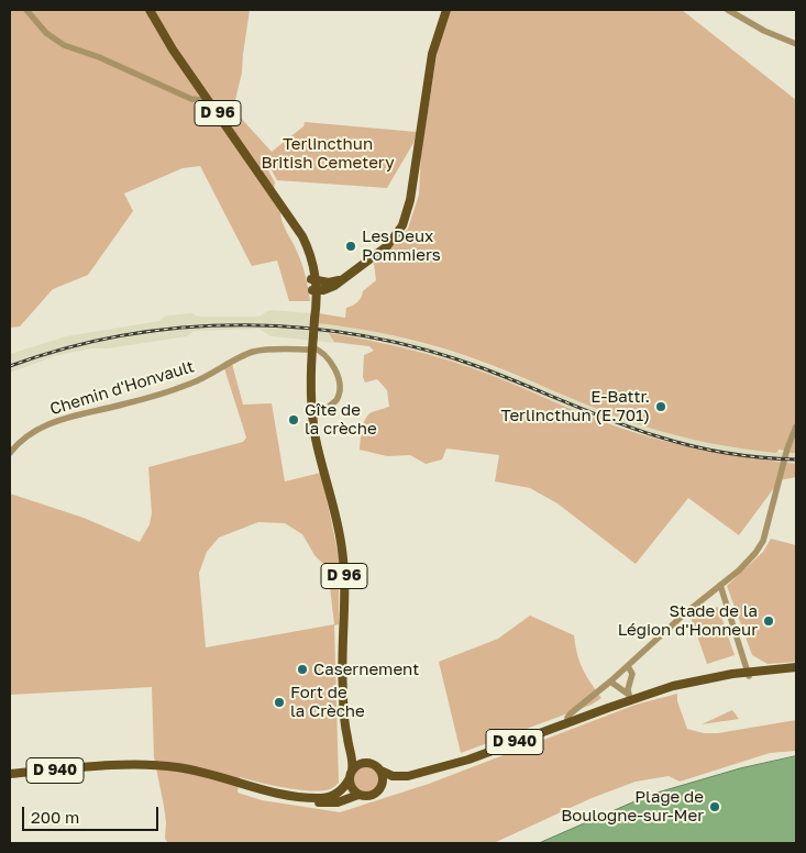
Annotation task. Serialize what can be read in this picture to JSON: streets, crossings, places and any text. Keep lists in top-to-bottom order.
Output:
{
  "streets": {
    "main road": ["D 96", "D 940"],
    "street": ["Chemin d'Honvault"]
  },
  "crossings": [
    ["D 96", "Chemin d'Honvault"],
    ["D 96", "D 940"]
  ],
  "parks": ["Terlincthun British Cemetery"],
  "places": [
    "Les Deux Pommiers",
    "E-Battr. Terlincthun (E.701)",
    "Gîte de la crèche",
    "Stade de la Légion d'Honneur",
    "Casernement",
    "Fort de la Crèche",
    "Plage de Boulogne-sur-Mer"
  ],
  "scale_bar": "200 m"
}
